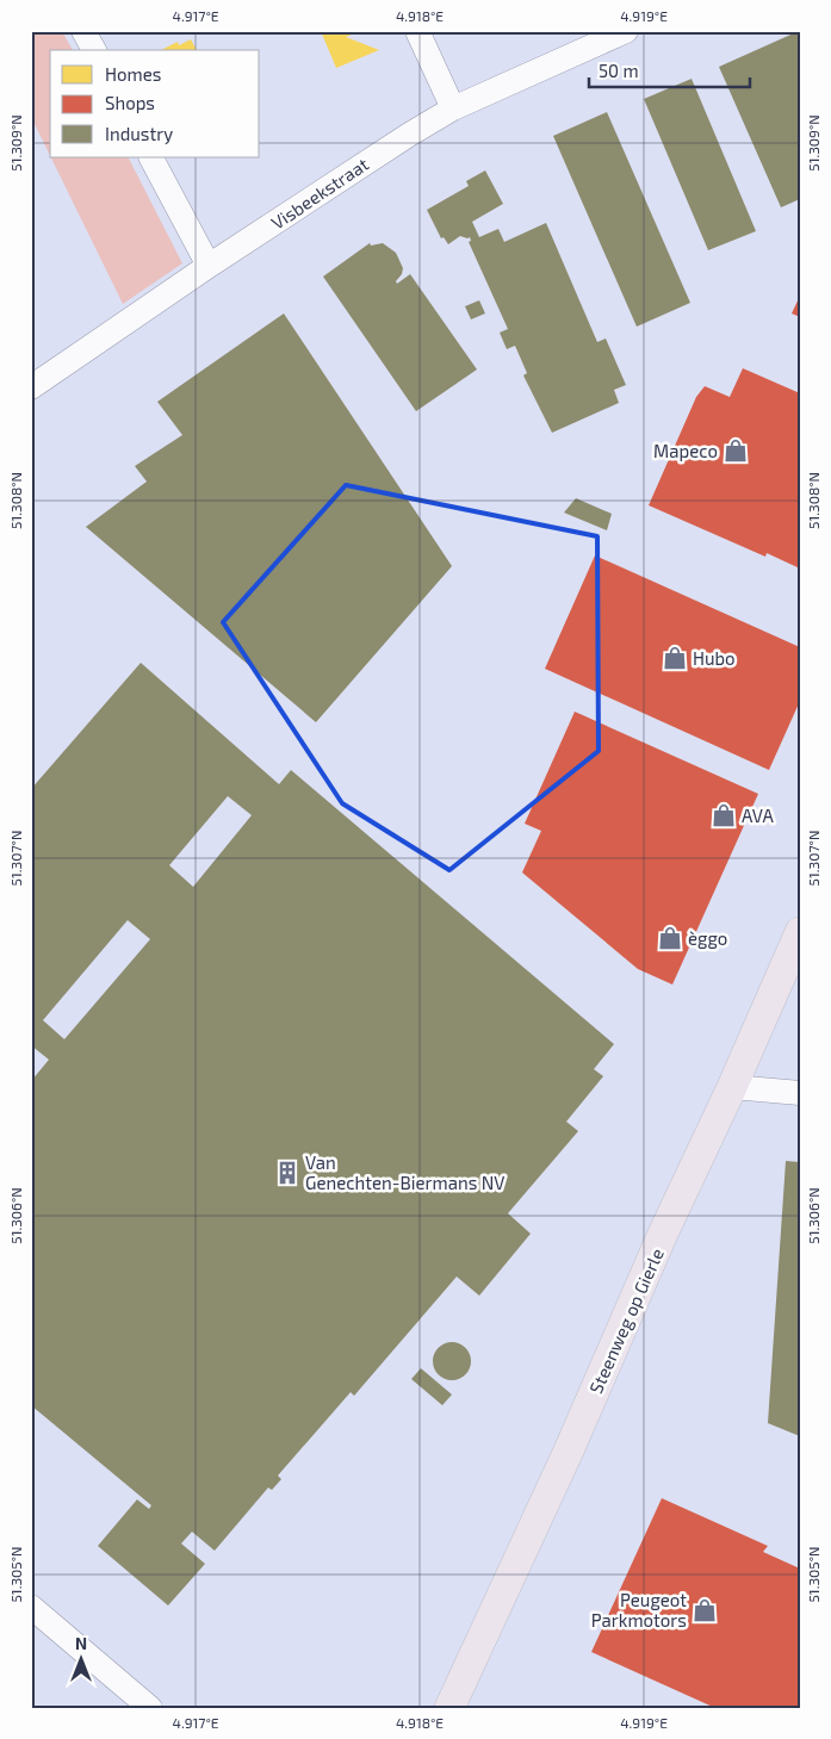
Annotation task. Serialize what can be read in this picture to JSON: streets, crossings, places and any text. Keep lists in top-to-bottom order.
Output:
{
  "streets": {
    "main road": ["Steenweg op Gierle"],
    "street": ["Visbeekstraat"]
  },
  "places": {
    "shop": [
      "Mapeco",
      "Hubo",
      "AVA",
      "èggo",
      "Peugeot Parkmotors"
    ],
    "building": ["Van Genechten-Biermans NV"]
  },
  "legend": ["Homes", "Shops", "Industry"],
  "scale_bar": "50 m",
  "north": "top",
  "coordinates": [
    "4.917°E",
    "4.918°E",
    "4.919°E",
    "51.309°N",
    "51.308°N",
    "51.307°N",
    "51.306°N",
    "51.305°N"
  ]
}
